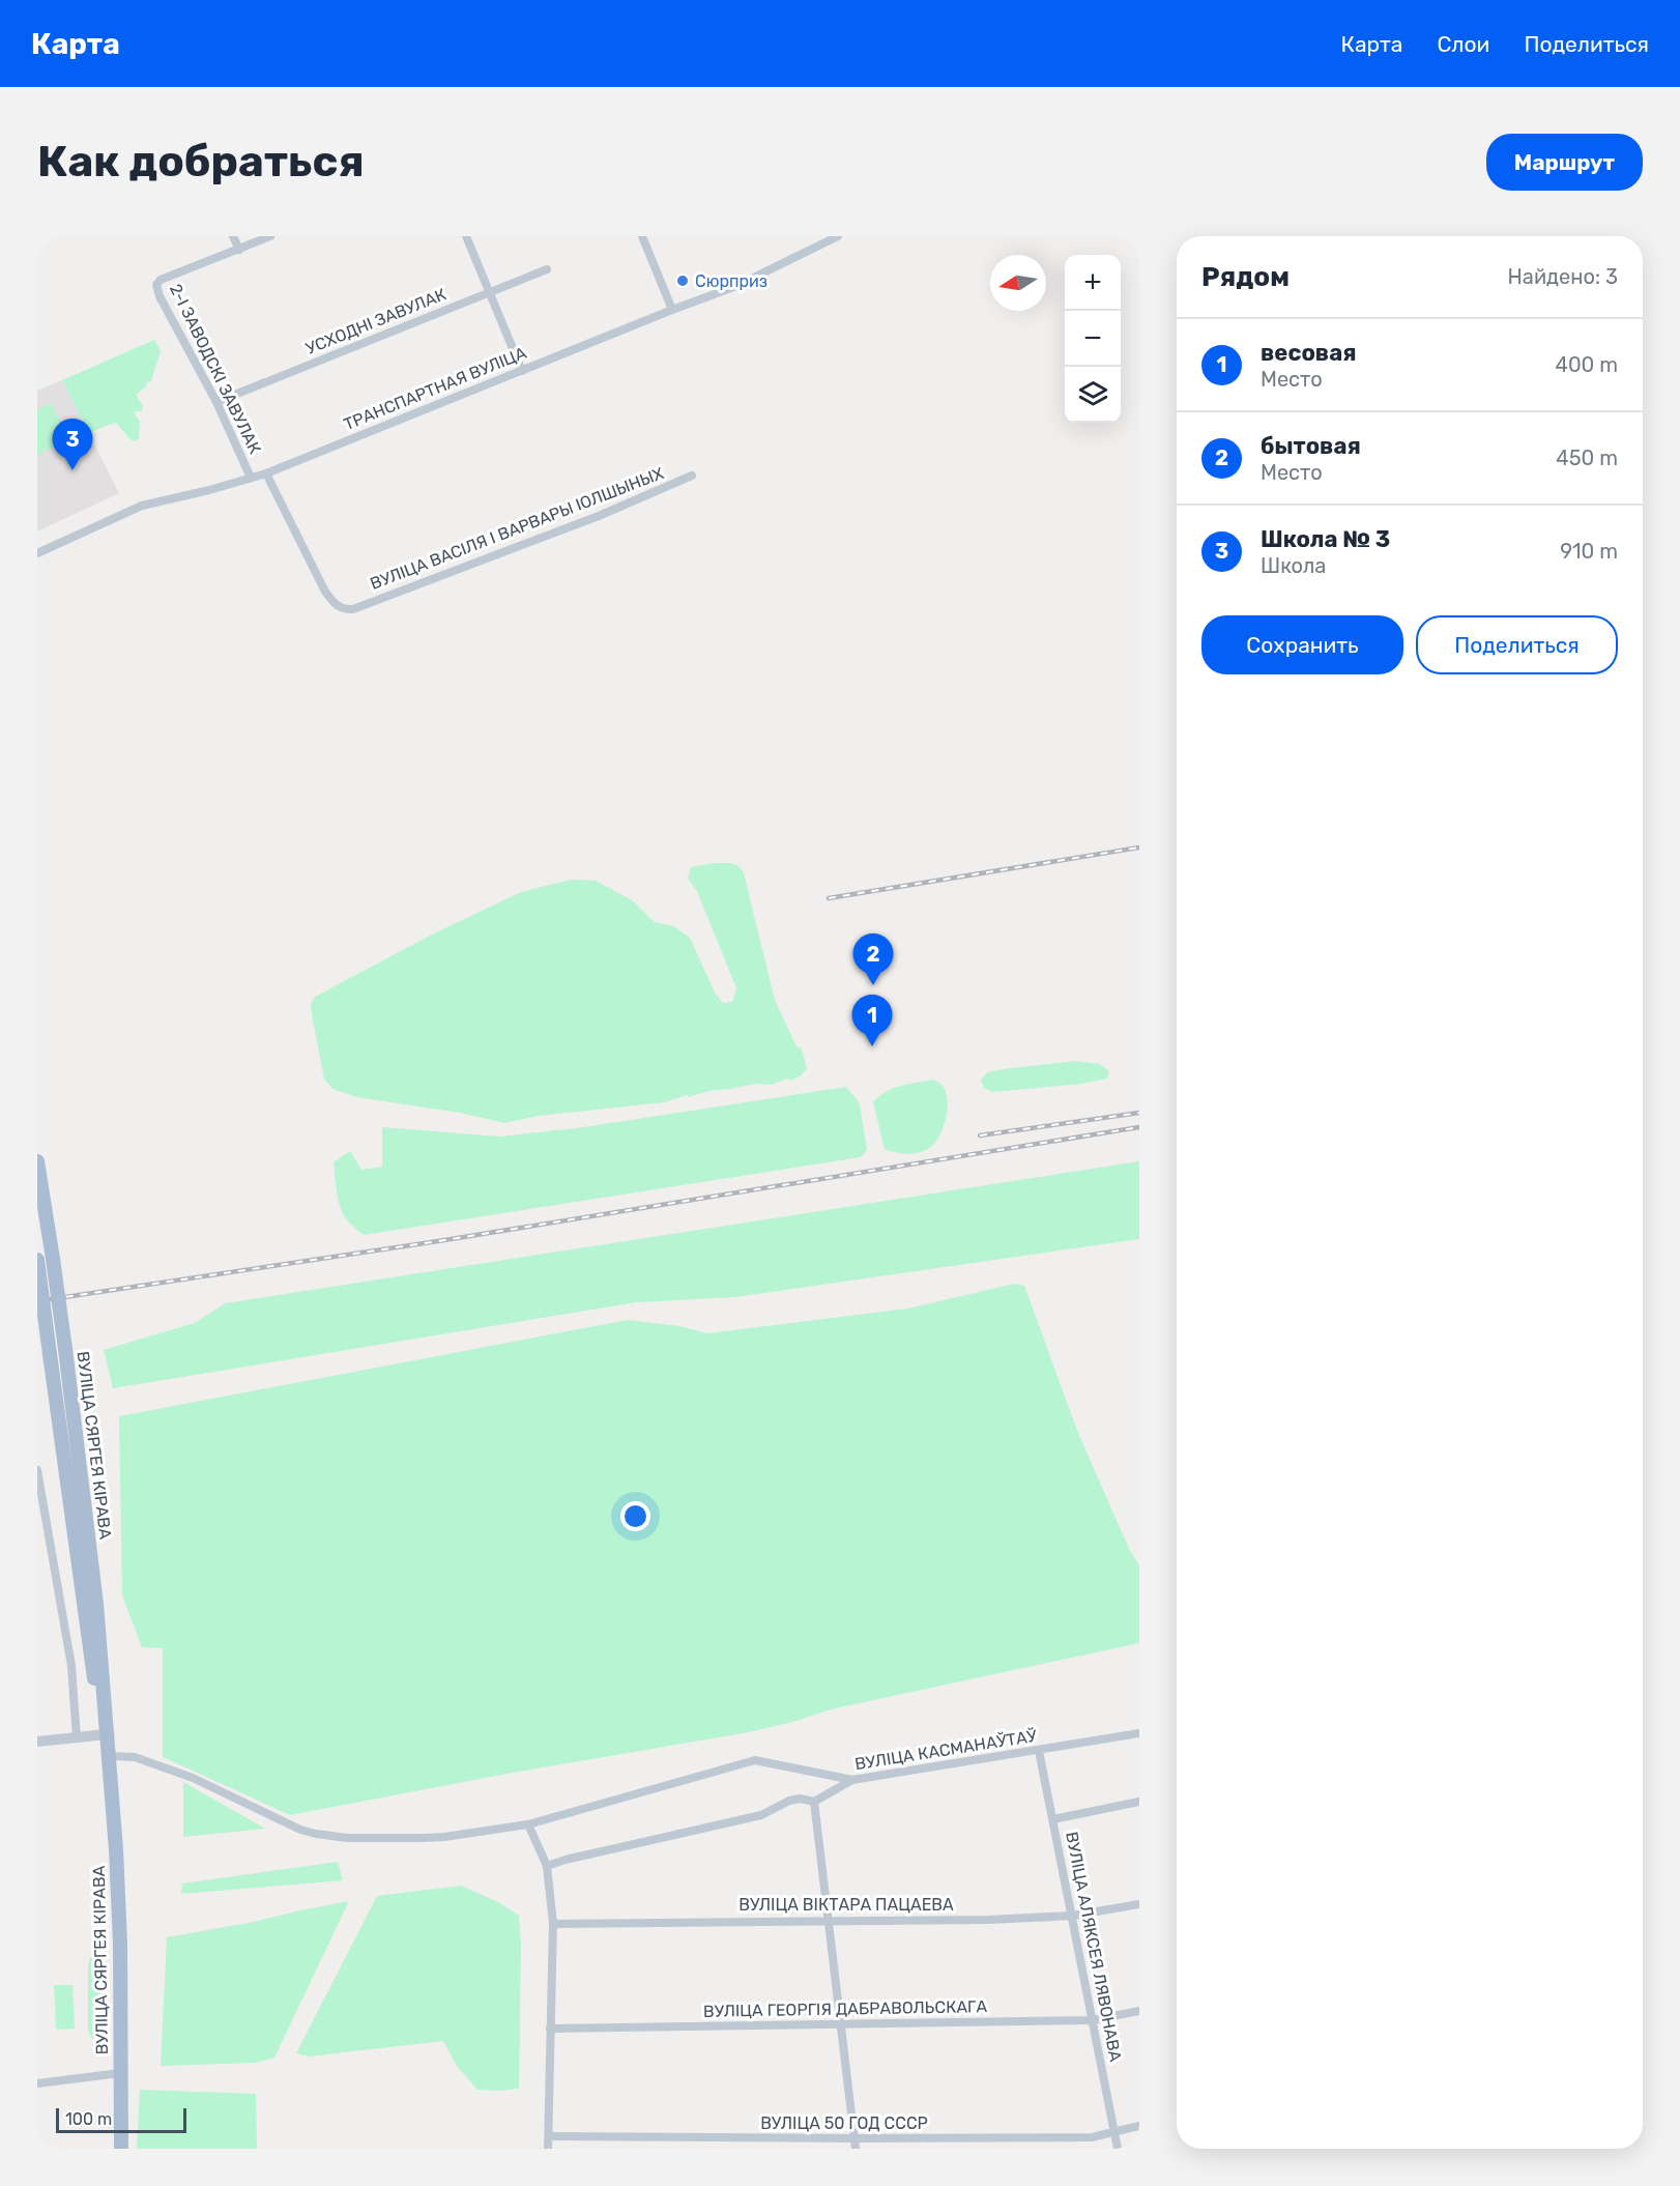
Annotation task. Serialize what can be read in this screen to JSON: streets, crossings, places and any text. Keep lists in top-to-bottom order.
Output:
{
  "streets": {
    "main road": ["ВУЛІЦА СЯРГЕЯ КІРАВА"],
    "street": [
      "УСХОДНІ ЗАВУЛАК",
      "2-І ЗАВОДСКІ ЗАВУЛАК",
      "ТРАНСПАРТНАЯ ВУЛІЦА",
      "ВУЛІЦА ВАСІЛЯ І ВАРВАРЫ ІОЛШЫНЫХ",
      "ВУЛІЦА КАСМАНАЎТАЎ",
      "ВУЛІЦА ВІКТАРА ПАЦАЕВА",
      "ВУЛІЦА АЛЯКСЕЯ ЛЯВОНАВА",
      "ВУЛІЦА ГЕОРГІЯ ДАБРАВОЛЬСКАГА",
      "ВУЛІЦА 50 ГОД СССР"
    ]
  },
  "crossings": [
    ["УСХОДНІ ЗАВУЛАК", "2-І ЗАВОДСКІ ЗАВУЛАК"],
    ["2-І ЗАВОДСКІ ЗАВУЛАК", "ТРАНСПАРТНАЯ ВУЛІЦА"],
    ["ТРАНСПАРТНАЯ ВУЛІЦА", "ВУЛІЦА ВАСІЛЯ І ВАРВАРЫ ІОЛШЫНЫХ"],
    ["ВУЛІЦА КАСМАНАЎТАЎ", "ВУЛІЦА АЛЯКСЕЯ ЛЯВОНАВА"],
    ["ВУЛІЦА ВІКТАРА ПАЦАЕВА", "ВУЛІЦА АЛЯКСЕЯ ЛЯВОНАВА"],
    ["ВУЛІЦА АЛЯКСЕЯ ЛЯВОНАВА", "ВУЛІЦА ГЕОРГІЯ ДАБРАВОЛЬСКАГА"],
    ["ВУЛІЦА АЛЯКСЕЯ ЛЯВОНАВА", "ВУЛІЦА 50 ГОД СССР"]
  ],
  "places": ["Сюрприз"],
  "scale_bar": "100 m",
  "north": "left",
  "page": {
    "header": "Карта",
    "nav": ["Карта", "Слои", "Поделиться"],
    "buttons": [
      "Маршрут",
      ["Сохранить", "Поделиться"]
    ],
    "title": "Как добраться",
    "heading": ["Рядом", "Найдено: 3"],
    "map_buttons": ["+", "−"],
    "list": [
      {
        "mark": "1",
        "name": "весовая",
        "note": "Место",
        "value": "400 m"
      },
      {
        "mark": "2",
        "name": "бытовая",
        "note": "Место",
        "value": "450 m"
      },
      {
        "mark": "3",
        "name": "Школа № 3",
        "note": "Школа",
        "value": "910 m"
      }
    ],
    "pins": ["3", "2", "1"],
    "scale": "100 m"
  }
}
